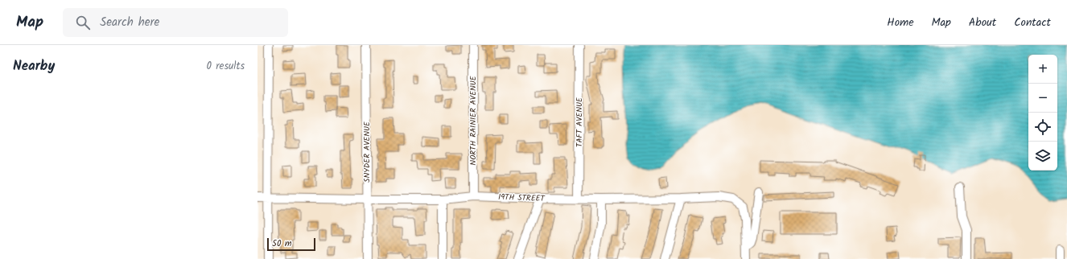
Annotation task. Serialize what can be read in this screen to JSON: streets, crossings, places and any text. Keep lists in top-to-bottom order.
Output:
{
  "streets": {
    "street": [
      "NORTH RAINIER AVENUE",
      "TAFT AVENUE",
      "SNYDER AVENUE",
      "19TH STREET"
    ]
  },
  "crossings": [
    ["NORTH RAINIER AVENUE", "19TH STREET"],
    ["TAFT AVENUE", "19TH STREET"],
    ["SNYDER AVENUE", "19TH STREET"]
  ],
  "scale_bar": "50 m",
  "page": {
    "header": "Map",
    "search": "Search here",
    "nav": [
      "Home",
      "Map",
      "About",
      "Contact"
    ],
    "heading": ["Nearby", "0 results"],
    "map_buttons": ["+", "−"],
    "scale": "50 m"
  }
}
